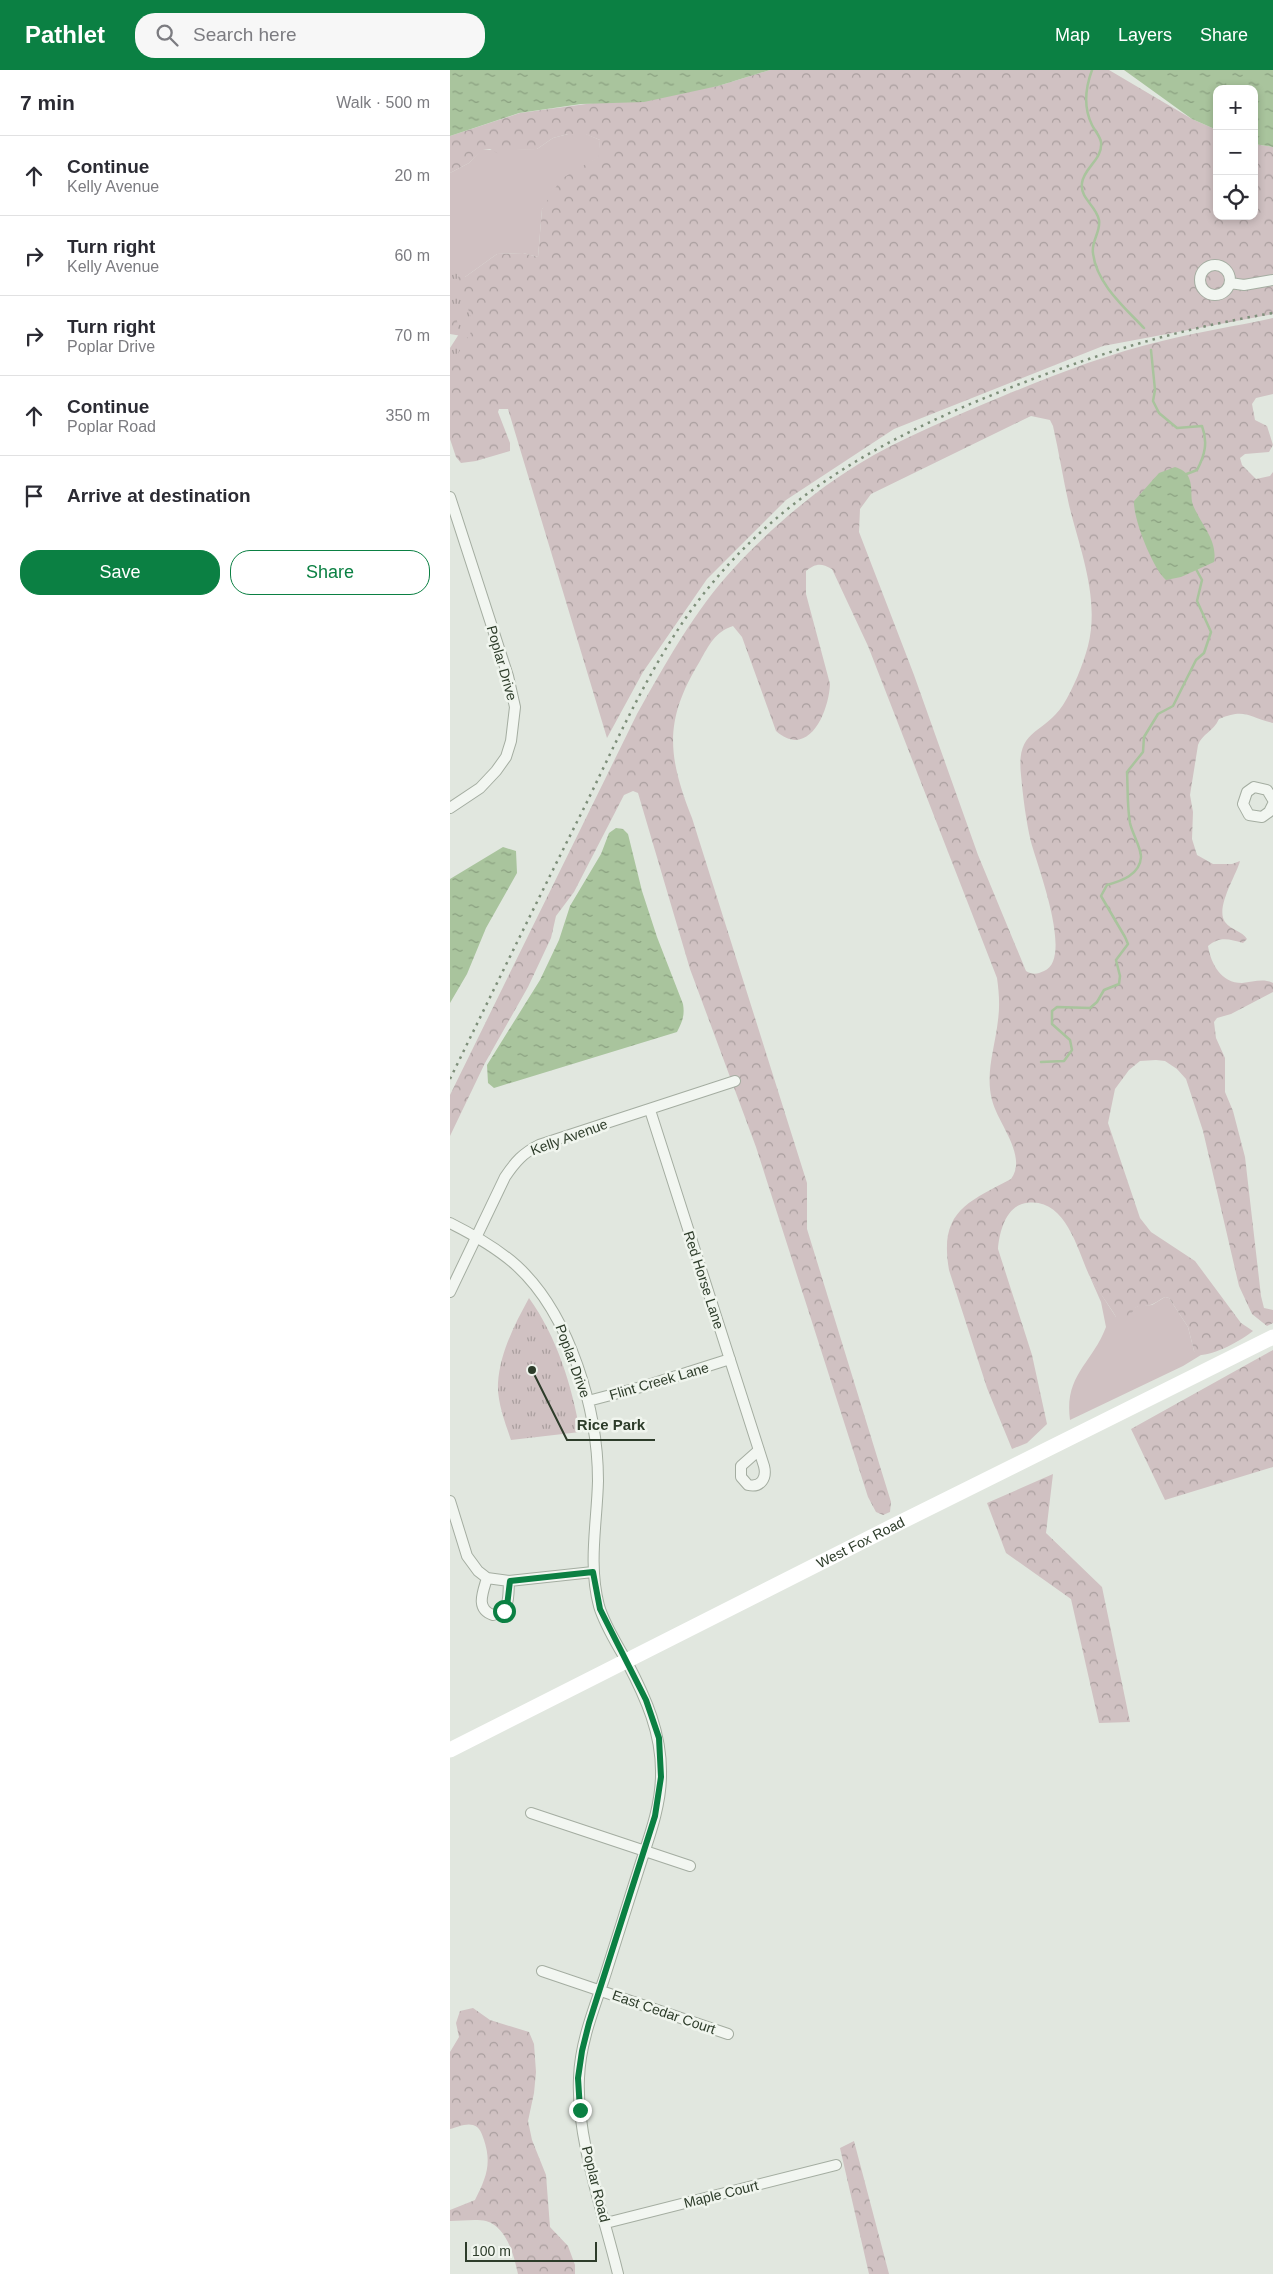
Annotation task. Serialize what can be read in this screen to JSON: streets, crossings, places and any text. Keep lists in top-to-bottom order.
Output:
{
  "streets": {
    "street": [
      "Poplar Drive",
      "Kelly Avenue",
      "Red Horse Lane",
      "Flint Creek Lane",
      "West Fox Road",
      "East Cedar Court",
      "Poplar Road",
      "Maple Court"
    ]
  },
  "crossings": [
    ["Poplar Drive", "Kelly Avenue"],
    ["Poplar Drive", "Flint Creek Lane"],
    ["Poplar Drive", "West Fox Road"],
    ["Poplar Drive", "Poplar Road"],
    ["Kelly Avenue", "Red Horse Lane"],
    ["Red Horse Lane", "Flint Creek Lane"],
    ["West Fox Road", "Poplar Road"],
    ["East Cedar Court", "Poplar Road"],
    ["Poplar Road", "Maple Court"]
  ],
  "places": ["Rice Park"],
  "scale_bar": "100 m",
  "page": {
    "header": "Pathlet",
    "search": "Search here",
    "nav": ["Map", "Layers", "Share"],
    "heading": ["7 min", "Walk · 500 m"],
    "map_buttons": ["+", "−"],
    "list": [
      ["Continue", "Kelly Avenue", "20 m"],
      ["Turn right", "Kelly Avenue", "60 m"],
      ["Turn right", "Poplar Drive", "70 m"],
      ["Continue", "Poplar Road", "350 m"],
      "Arrive at destination"
    ],
    "buttons": ["Save", "Share"],
    "scale": "100 m"
  }
}
